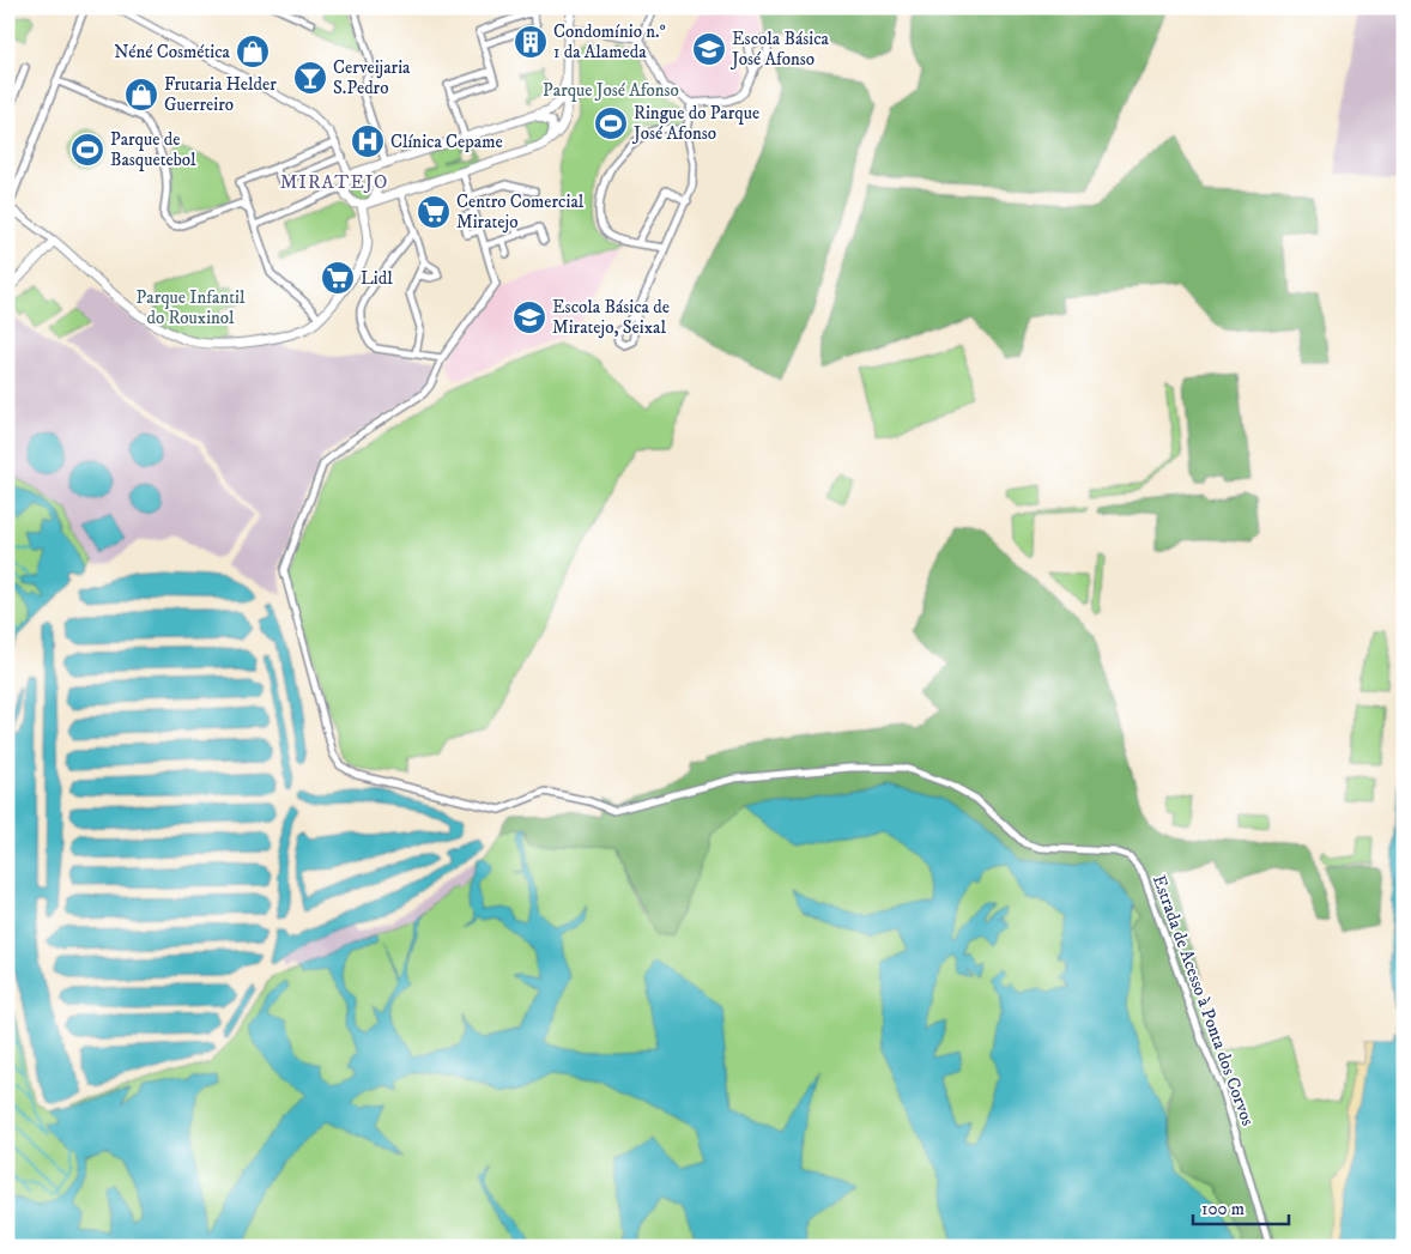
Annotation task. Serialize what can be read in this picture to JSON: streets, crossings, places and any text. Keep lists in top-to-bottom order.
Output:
{
  "streets": {
    "street": ["Estrada de Acesso à Ponta dos Corvos"]
  },
  "districts": ["MIRATEJO"],
  "parks": ["Parque José Afonso", "Parque Infantil do Rouxinol"],
  "places": {
    "building": ["Condomínio n.º 1 da Alameda"],
    "school or university": ["Escola Básica José Afonso", "Escola Básica de Miratejo, Seixal"],
    "shop": ["Néné Cosmética", "Frutaria Helder Guerreiro"],
    "bar": ["Cerveijaria S.Pedro"],
    "sports": ["Ringue do Parque José Afonso", "Parque de Basquetebol"],
    "hospital": ["Clínica Cepame"],
    "supermarket": ["Centro Comercial Miratejo", "Lidl"]
  },
  "scale_bar": "100 m"
}
